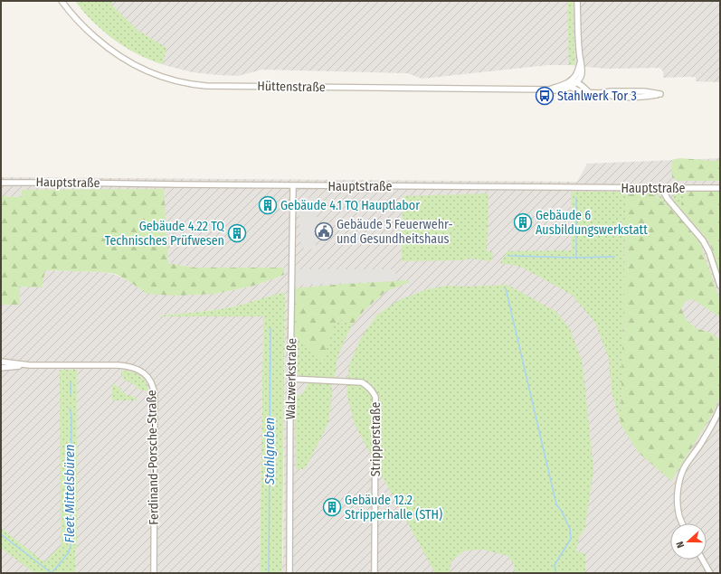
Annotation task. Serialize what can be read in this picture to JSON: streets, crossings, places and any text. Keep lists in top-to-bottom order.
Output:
{
  "streets": {
    "street": [
      "Hüttenstraße",
      "Hauptstraße",
      "Walzwerkstraße",
      "Stripperstraße",
      "Ferdinand-Porsche-Straße"
    ]
  },
  "crossings": [
    ["Hauptstraße", "Walzwerkstraße"],
    ["Walzwerkstraße", "Stripperstraße"]
  ],
  "water": ["Stahlgraben", "Fleet Mittelsbüren"],
  "places": {
    "bus stop": ["Stahlwerk Tor 3"],
    "building": [
      "Gebäude 4.1 TQ Hauptlabor",
      "Gebäude 6 Ausbildungswerkstatt",
      "Gebäude 4.22 TQ Technisches Prüfwesen",
      "Gebäude 12.2 Stripperhalle (STH)"
    ],
    "public building": ["Gebäude 5 Feuerwehr- und Gesundheitshaus"]
  },
  "north": "left"
}
